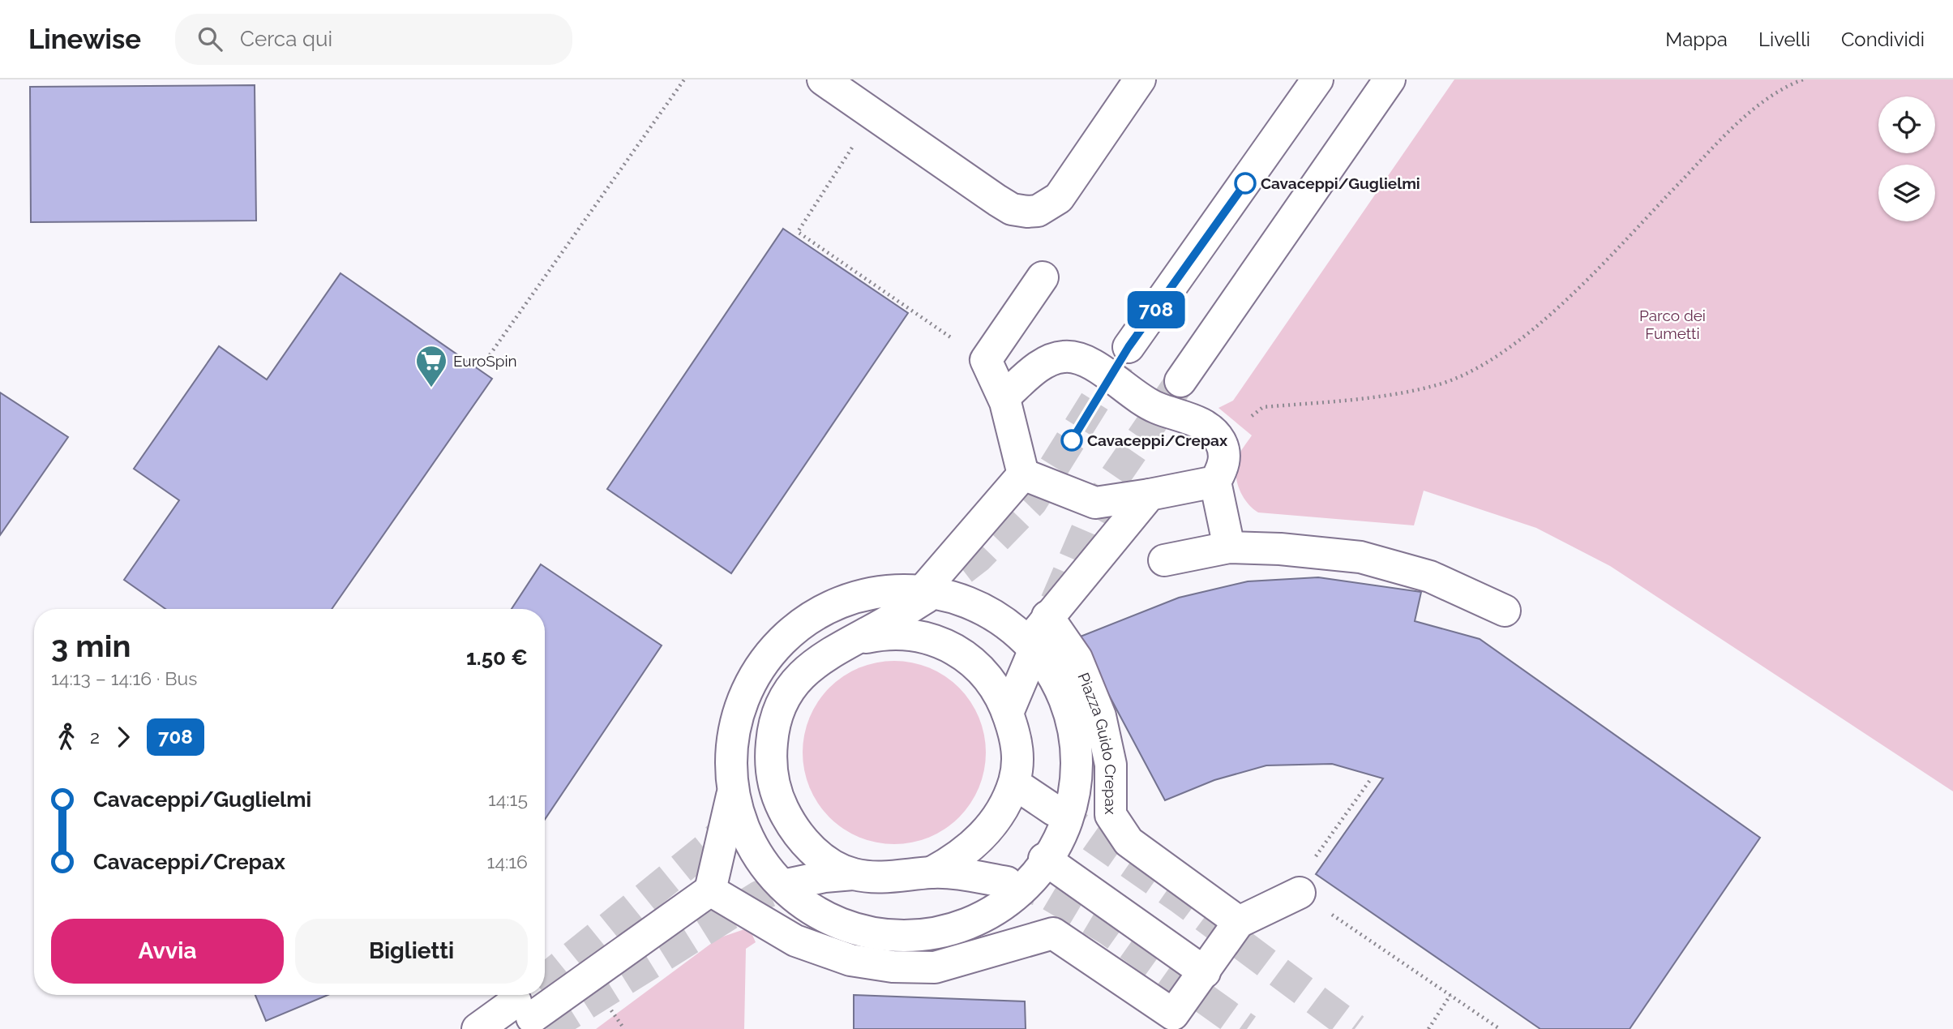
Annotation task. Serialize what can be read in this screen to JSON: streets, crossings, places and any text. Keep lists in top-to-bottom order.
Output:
{
  "streets": {
    "street": ["Piazza Guido Crepax"]
  },
  "parks": ["Parco dei Fumetti"],
  "places": {
    "other": ["Cavaceppi/Guglielmi", "Cavaceppi/Crepax"],
    "supermarket": ["EuroSpin"]
  },
  "lines": ["bus line 708"],
  "page": {
    "header": "Linewise",
    "search": "Cerca qui",
    "nav": ["Mappa", "Livelli", "Condividi"],
    "on_map": "708",
    "heading": ["3 min", "14:13 – 14:16 · Bus", "1.50 €"],
    "legs": ["2", "708"],
    "list": [
      {
        "name": "Cavaceppi/Guglielmi",
        "value": "14:15"
      },
      {
        "name": "Cavaceppi/Crepax",
        "value": "14:16"
      }
    ],
    "buttons": ["Avvia", "Biglietti"]
  }
}
